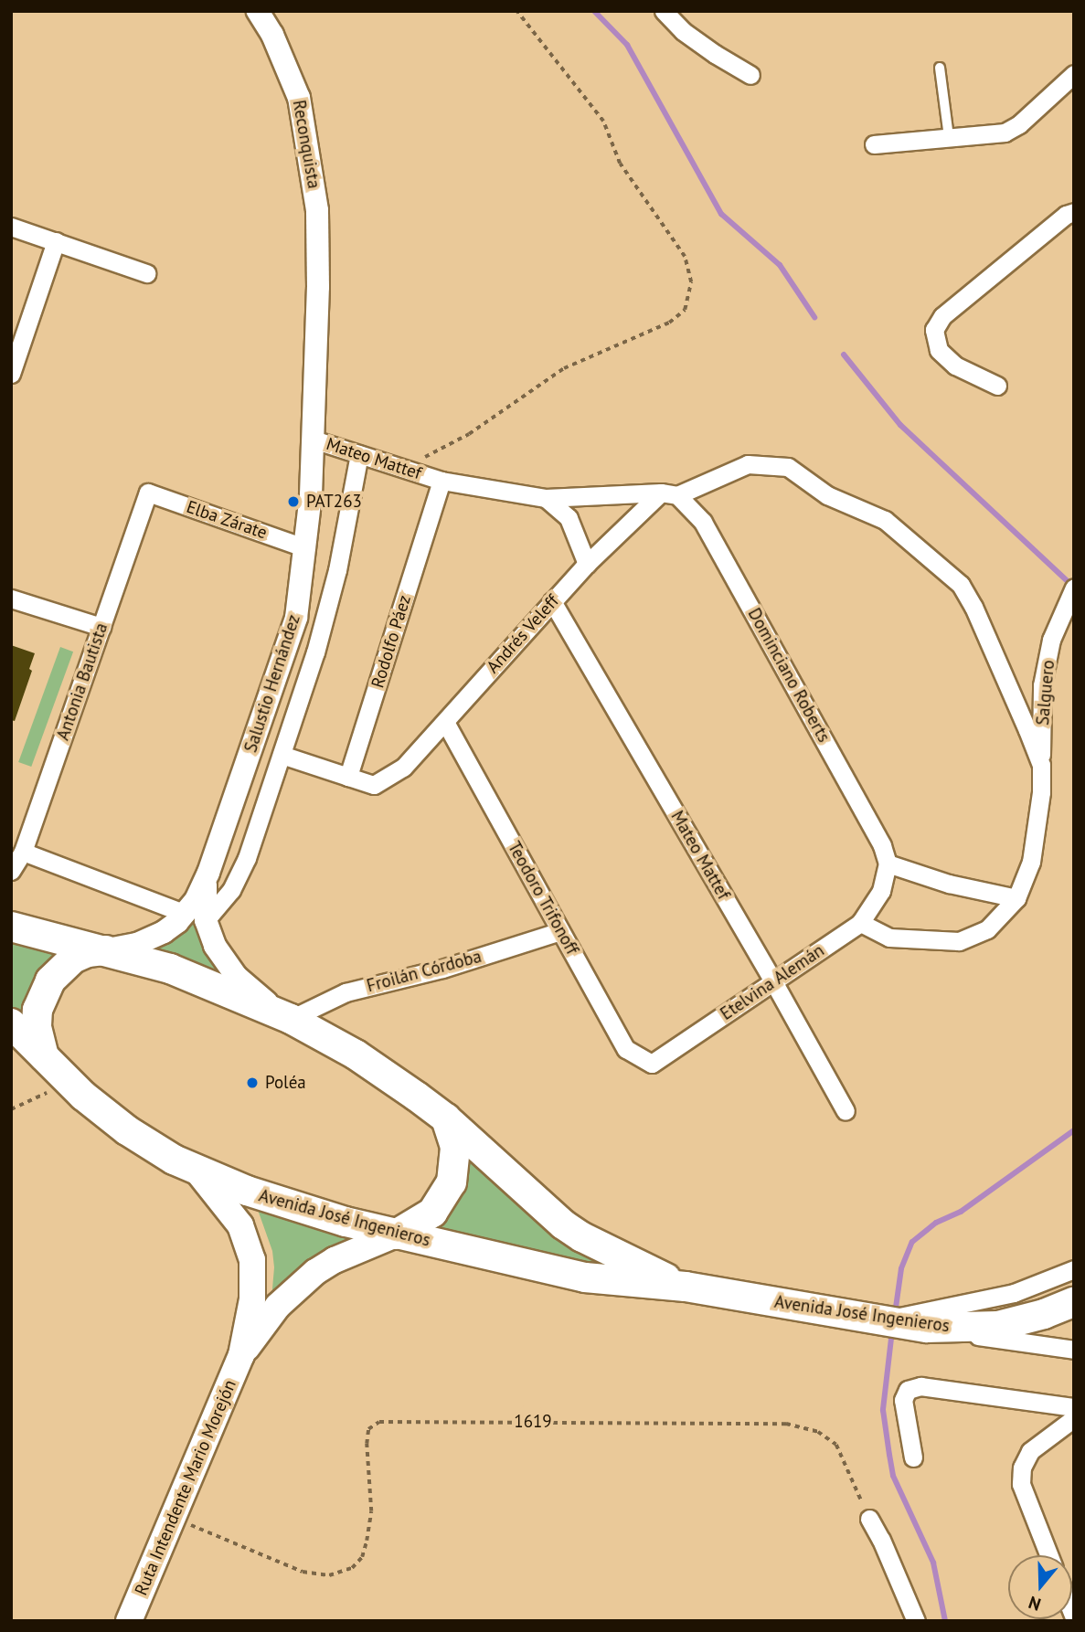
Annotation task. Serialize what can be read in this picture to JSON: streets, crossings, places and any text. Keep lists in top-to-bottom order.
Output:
{
  "streets": {
    "main road": ["Avenida José Ingenieros", "Ruta Intendente Mario Morejón"],
    "street": [
      "Reconquista",
      "Mateo Mattef",
      "Elba Zárate",
      "Andrés Veleff",
      "Rodolfo Páez",
      "Dominciano Roberts",
      "Antonia Bautista",
      "Salustio Hernández",
      "Salguero",
      "Teodoro Trifonoff",
      "Froilán Córdoba",
      "Etelvina Alemán"
    ],
    "path": ["1619"]
  },
  "crossings": [
    ["Reconquista", "Salustio Hernández"],
    ["Mateo Mattef", "Andrés Veleff"],
    ["Mateo Mattef", "Rodolfo Páez"],
    ["Mateo Mattef", "Dominciano Roberts"],
    ["Mateo Mattef", "Salustio Hernández"],
    ["Mateo Mattef", "Etelvina Alemán"],
    ["Elba Zárate", "Antonia Bautista"],
    ["Elba Zárate", "Salustio Hernández"],
    ["Andrés Veleff", "Rodolfo Páez"],
    ["Andrés Veleff", "Dominciano Roberts"],
    ["Andrés Veleff", "Teodoro Trifonoff"],
    ["Dominciano Roberts", "Etelvina Alemán"],
    ["Teodoro Trifonoff", "Froilán Córdoba"],
    ["Teodoro Trifonoff", "Etelvina Alemán"],
    ["Froilán Córdoba", "Avenida José Ingenieros"],
    ["1619", "Ruta Intendente Mario Morejón"]
  ],
  "places": ["PAT263", "Poléa"],
  "north": "bottom"
}
